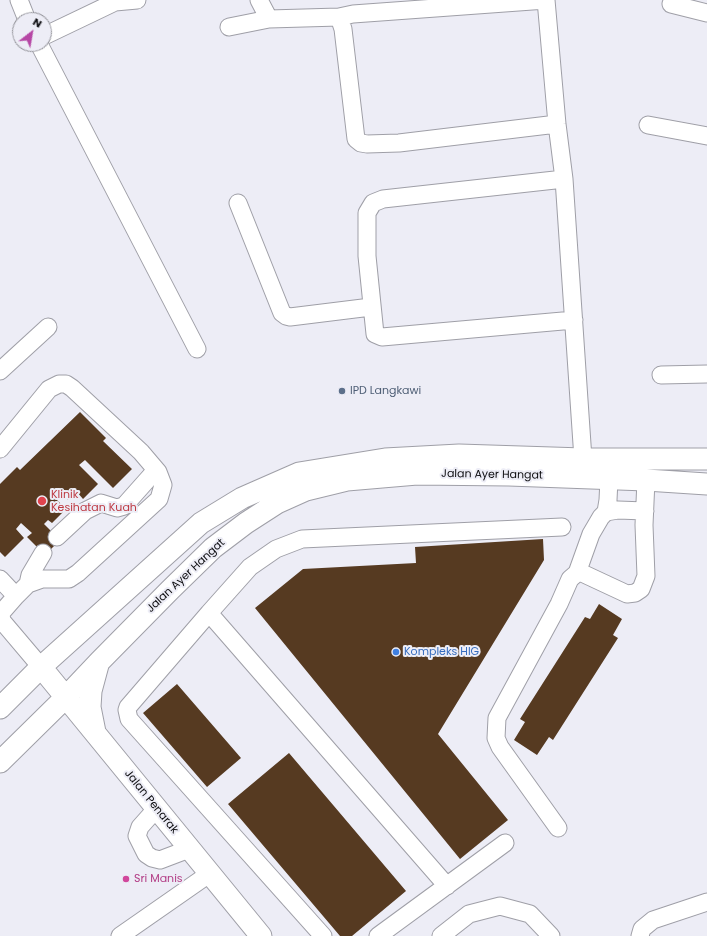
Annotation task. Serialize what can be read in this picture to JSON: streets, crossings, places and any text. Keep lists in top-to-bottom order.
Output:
{
  "streets": {
    "main road": ["Jalan Ayer Hangat", "Jalan Penarak"]
  },
  "crossings": [
    ["Jalan Ayer Hangat", "Jalan Penarak"]
  ],
  "places": [
    "IPD Langkawi",
    "Klinik Kesihatan Kuah",
    "Kompleks HIG",
    "Sri Manis"
  ],
  "north": "top right"
}
